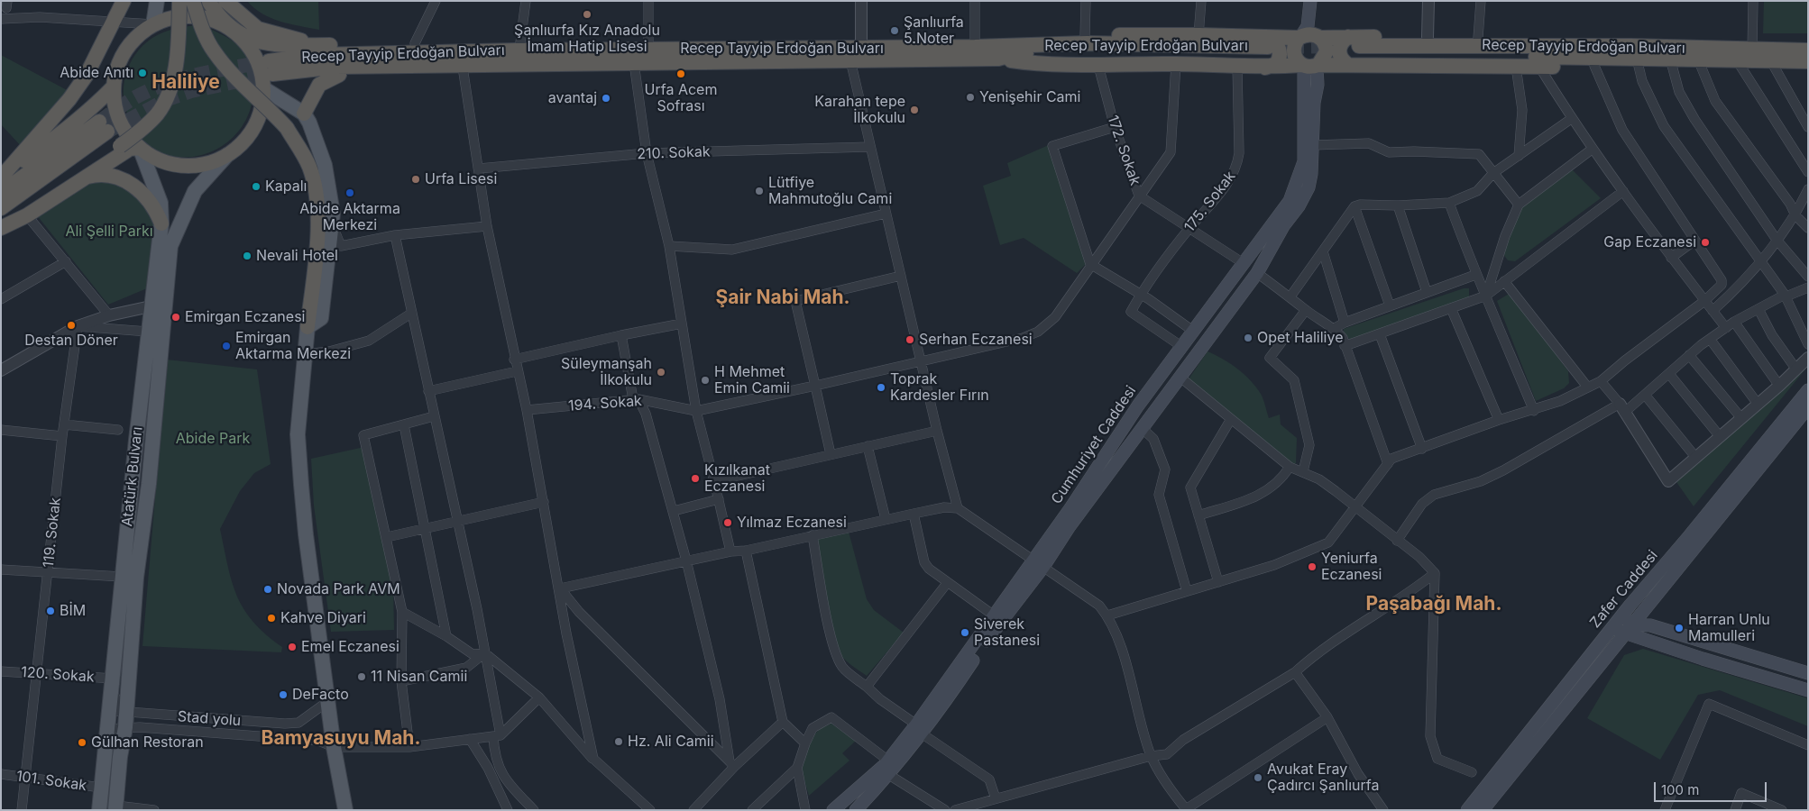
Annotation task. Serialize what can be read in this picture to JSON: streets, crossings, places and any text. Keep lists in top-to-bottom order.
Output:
{
  "streets": {
    "highway": ["Recep Tayyip Erdoğan Bulvarı"],
    "main road": ["Cumhuriyet Caddesi", "Atatürk Bulvarı", "Zafer Caddesi"],
    "street": [
      "172. Sokak",
      "210. Sokak",
      "175. Sokak",
      "194. Sokak",
      "119. Sokak",
      "120. Sokak",
      "Stad yolu",
      "101. Sokak"
    ]
  },
  "crossings": [
    ["172. Sokak", "175. Sokak"],
    ["172. Sokak", "194. Sokak"],
    ["172. Sokak", "Cumhuriyet Caddesi"],
    ["175. Sokak", "Cumhuriyet Caddesi"],
    ["Atatürk Bulvarı", "120. Sokak"],
    ["Atatürk Bulvarı", "101. Sokak"],
    ["119. Sokak", "120. Sokak"],
    ["119. Sokak", "101. Sokak"]
  ],
  "districts": [
    "Haliliye",
    "Şair Nabi Mah.",
    "Paşabağı Mah.",
    "Bamyasuyu Mah."
  ],
  "parks": ["Ali Şelli Parkı", "Abide Park"],
  "places": [
    "Şanlıurfa Kız Anadolu İmam Hatip Lisesi",
    "Şanlıurfa 5.Noter",
    "Abide Anıtı",
    "Urfa Acem Sofrası",
    "Yenişehir Cami",
    "avantaj",
    "Karahan tepe İlkokulu",
    "Urfa Lisesi",
    "Kapalı",
    "Lütfiye Mahmutoğlu Cami",
    "Abide Aktarma Merkezi",
    "Gap Eczanesi",
    "Nevali Hotel",
    "Emirgan Eczanesi",
    "Destan Döner",
    "Opet Haliliye",
    "Serhan Eczanesi",
    "Emirgan Aktarma Merkezi",
    "Süleymanşah İlkokulu",
    "H Mehmet Emin Camii",
    "Toprak Kardesler Fırın",
    "Kızılkanat Eczanesi",
    "Yılmaz Eczanesi",
    "Yeniurfa Eczanesi",
    "Novada Park AVM",
    "BİM",
    "Kahve Diyari",
    "Harran Unlu Mamulleri",
    "Siverek Pastanesi",
    "Emel Eczanesi",
    "11 Nisan Camii",
    "DeFacto",
    "Hz. Ali Camii",
    "Gülhan Restoran",
    "Avukat Eray Çadırcı Şanlıurfa"
  ],
  "scale_bar": "100 m"
}
